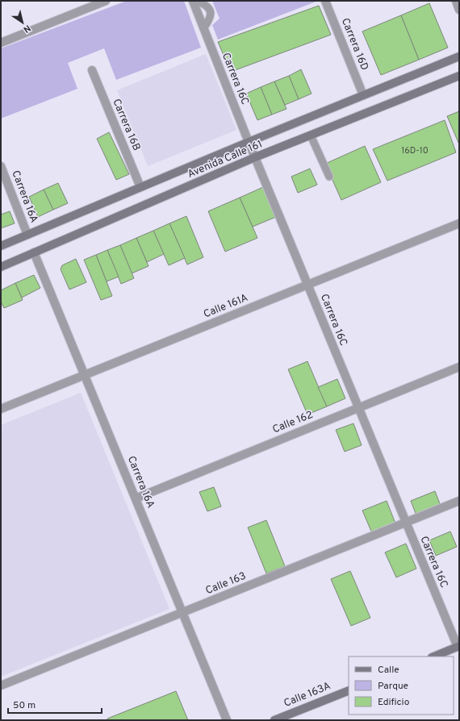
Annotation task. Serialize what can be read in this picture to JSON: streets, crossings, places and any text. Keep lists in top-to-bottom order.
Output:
{
  "streets": {
    "main road": ["Avenida Calle 161", "Calle 163A"],
    "street": [
      "Carrera 16D",
      "Carrera 16C",
      "Carrera 16B",
      "Carrera 16A",
      "Calle 161A",
      "Calle 162",
      "Calle 163"
    ]
  },
  "crossings": [
    ["Carrera 16D", "Avenida Calle 161"],
    ["Carrera 16C", "Avenida Calle 161"],
    ["Carrera 16C", "Calle 161A"],
    ["Carrera 16C", "Calle 162"],
    ["Carrera 16C", "Calle 163"],
    ["Carrera 16B", "Avenida Calle 161"],
    ["Avenida Calle 161", "Carrera 16A"],
    ["Carrera 16A", "Calle 161A"],
    ["Carrera 16A", "Calle 162"],
    ["Carrera 16A", "Calle 163"]
  ],
  "house_numbers": ["16D-10"],
  "legend": ["Calle", "Parque", "Edificio"],
  "scale_bar": "50 m",
  "north": "bottom right"
}
